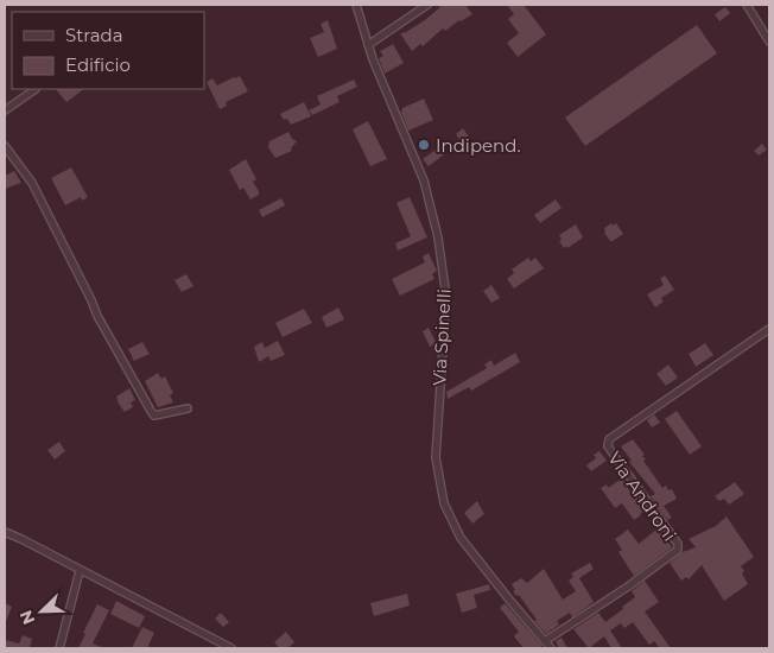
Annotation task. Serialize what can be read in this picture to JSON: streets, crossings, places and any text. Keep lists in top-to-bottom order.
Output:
{
  "streets": {
    "street": ["Via Spinelli", "Via Androni"]
  },
  "crossings": [
    ["Via Spinelli", "Via Androni"]
  ],
  "places": ["Indipend."],
  "legend": ["Strada", "Edificio"],
  "north": "bottom left"
}
